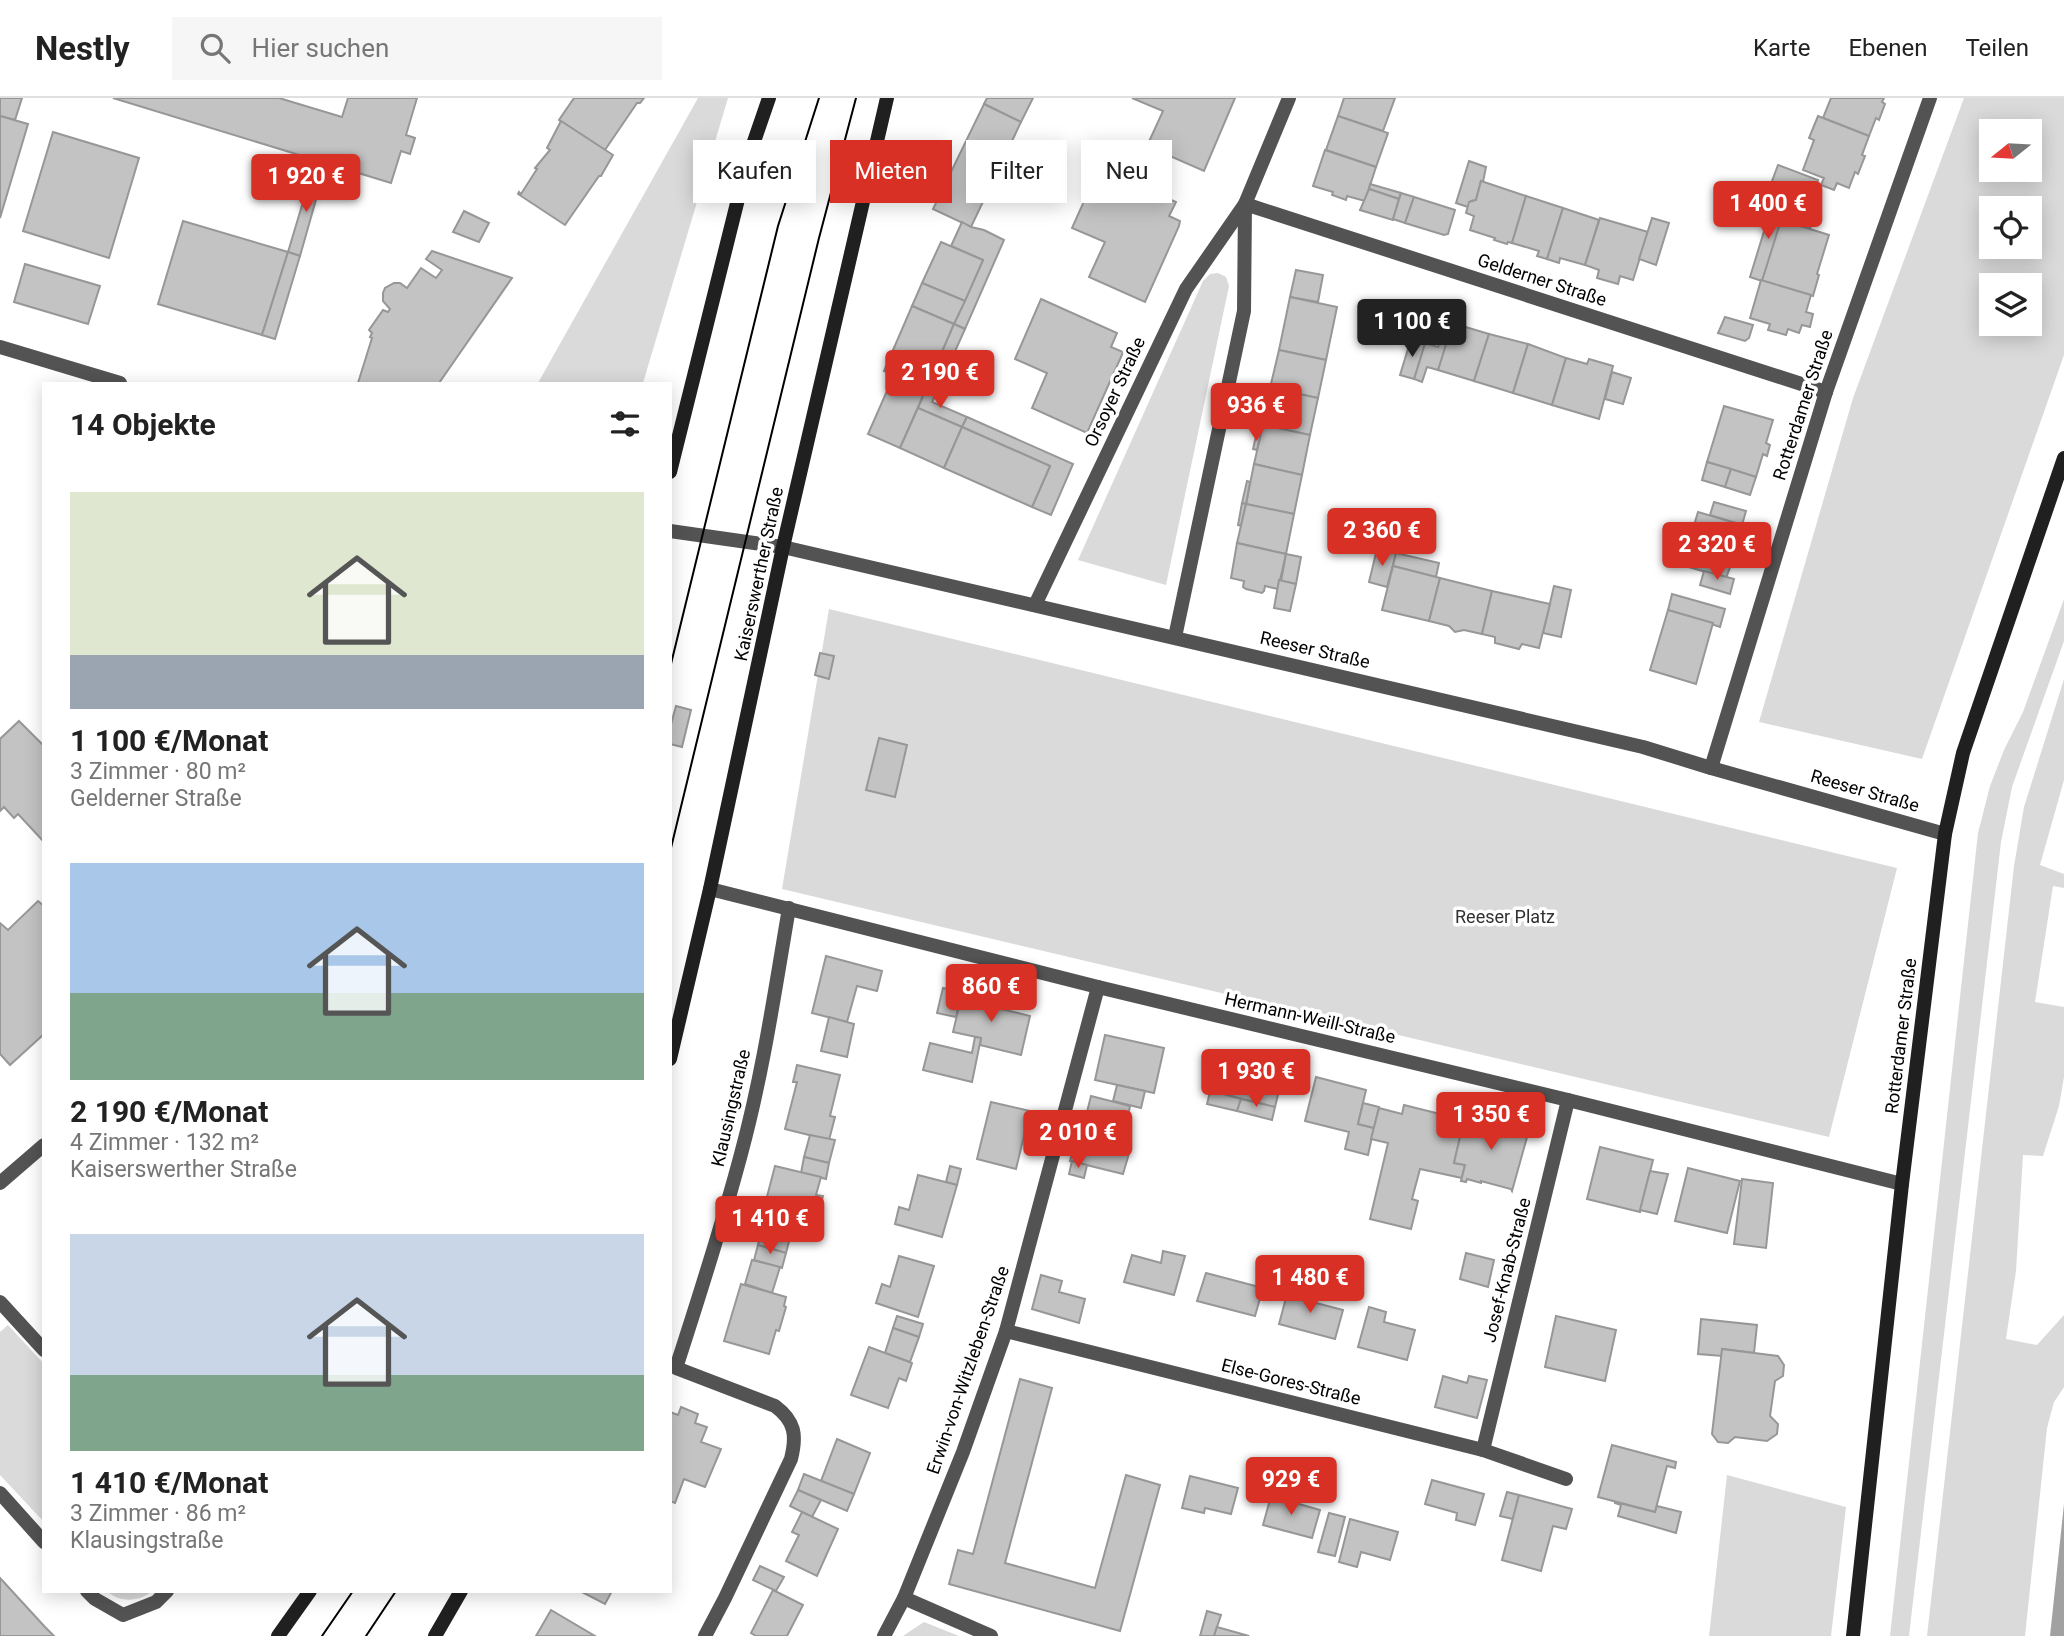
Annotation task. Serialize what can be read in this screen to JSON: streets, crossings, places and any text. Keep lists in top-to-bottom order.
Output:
{
  "streets": {
    "street": [
      "Gelderner Straße",
      "Orsoyer Straße",
      "Rotterdamer Straße",
      "Kaiserswerther Straße",
      "Reeser Straße",
      "Hermann-Weill-Straße",
      "Klausingstraße",
      "Josef-Knab-Straße",
      "Erwin-von-Witzleben-Straße",
      "Else-Gores-Straße"
    ]
  },
  "crossings": [
    ["Gelderner Straße", "Orsoyer Straße"],
    ["Gelderner Straße", "Rotterdamer Straße"],
    ["Orsoyer Straße", "Reeser Straße"],
    ["Rotterdamer Straße", "Reeser Straße"],
    ["Rotterdamer Straße", "Hermann-Weill-Straße"],
    ["Kaiserswerther Straße", "Reeser Straße"],
    ["Kaiserswerther Straße", "Hermann-Weill-Straße"],
    ["Hermann-Weill-Straße", "Klausingstraße"],
    ["Hermann-Weill-Straße", "Josef-Knab-Straße"],
    ["Hermann-Weill-Straße", "Erwin-von-Witzleben-Straße"],
    ["Josef-Knab-Straße", "Else-Gores-Straße"],
    ["Erwin-von-Witzleben-Straße", "Else-Gores-Straße"]
  ],
  "parks": ["Reeser Platz"],
  "north": "left",
  "page": {
    "header": "Nestly",
    "search": "Hier suchen",
    "nav": ["Karte", "Ebenen", "Teilen"],
    "chip": [
      "Kaufen",
      "Mieten",
      "Filter",
      "Neu"
    ],
    "price": [
      "1 920 €",
      "1 400 €",
      "1 100 €",
      "2 190 €",
      "936 €",
      "2 360 €",
      "2 320 €",
      "860 €",
      "1 930 €",
      "1 350 €",
      "2 010 €",
      "1 410 €",
      "1 480 €",
      "929 €"
    ],
    "heading": "14 Objekte",
    "list": [
      {
        "name": "1 100 €/Monat",
        "note": "3 Zimmer · 80 m² · Gelderner Straße"
      },
      {
        "name": "2 190 €/Monat",
        "note": "4 Zimmer · 132 m² · Kaiserswerther Straße"
      },
      {
        "name": "1 410 €/Monat",
        "note": "3 Zimmer · 86 m² · Klausingstraße"
      }
    ]
  }
}
